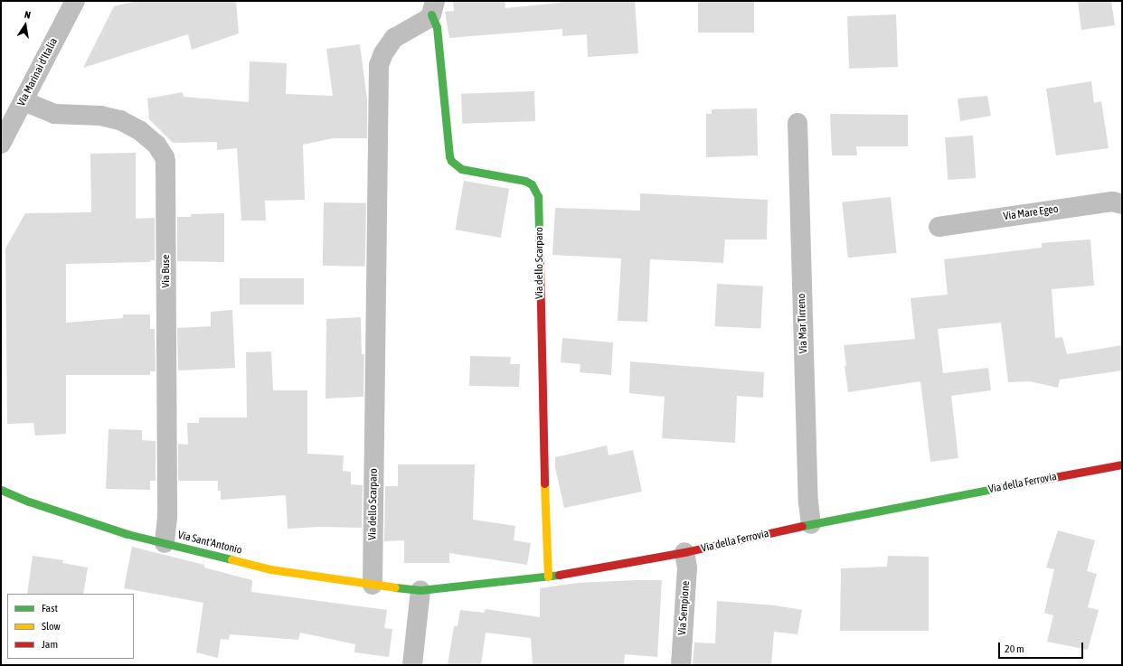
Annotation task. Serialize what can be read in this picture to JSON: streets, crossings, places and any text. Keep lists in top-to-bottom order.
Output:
{
  "streets": {
    "street": [
      "Via Marinai d'Italia",
      "Via Mare Egeo",
      "Via dello Scarparo",
      "Via Buse",
      "Via Mar Tirreno",
      "Via della Ferrovia",
      "Via Sant'Antonio",
      "Via Sempione"
    ]
  },
  "crossings": [
    ["Via Marinai d'Italia", "Via Buse"],
    ["Via dello Scarparo", "Via della Ferrovia"],
    ["Via dello Scarparo", "Via Sant'Antonio"],
    ["Via Buse", "Via Sant'Antonio"],
    ["Via Mar Tirreno", "Via della Ferrovia"],
    ["Via della Ferrovia", "Via Sant'Antonio"],
    ["Via della Ferrovia", "Via Sempione"]
  ],
  "legend": ["Fast", "Slow", "Jam"],
  "scale_bar": "20 m",
  "north": "top"
}
